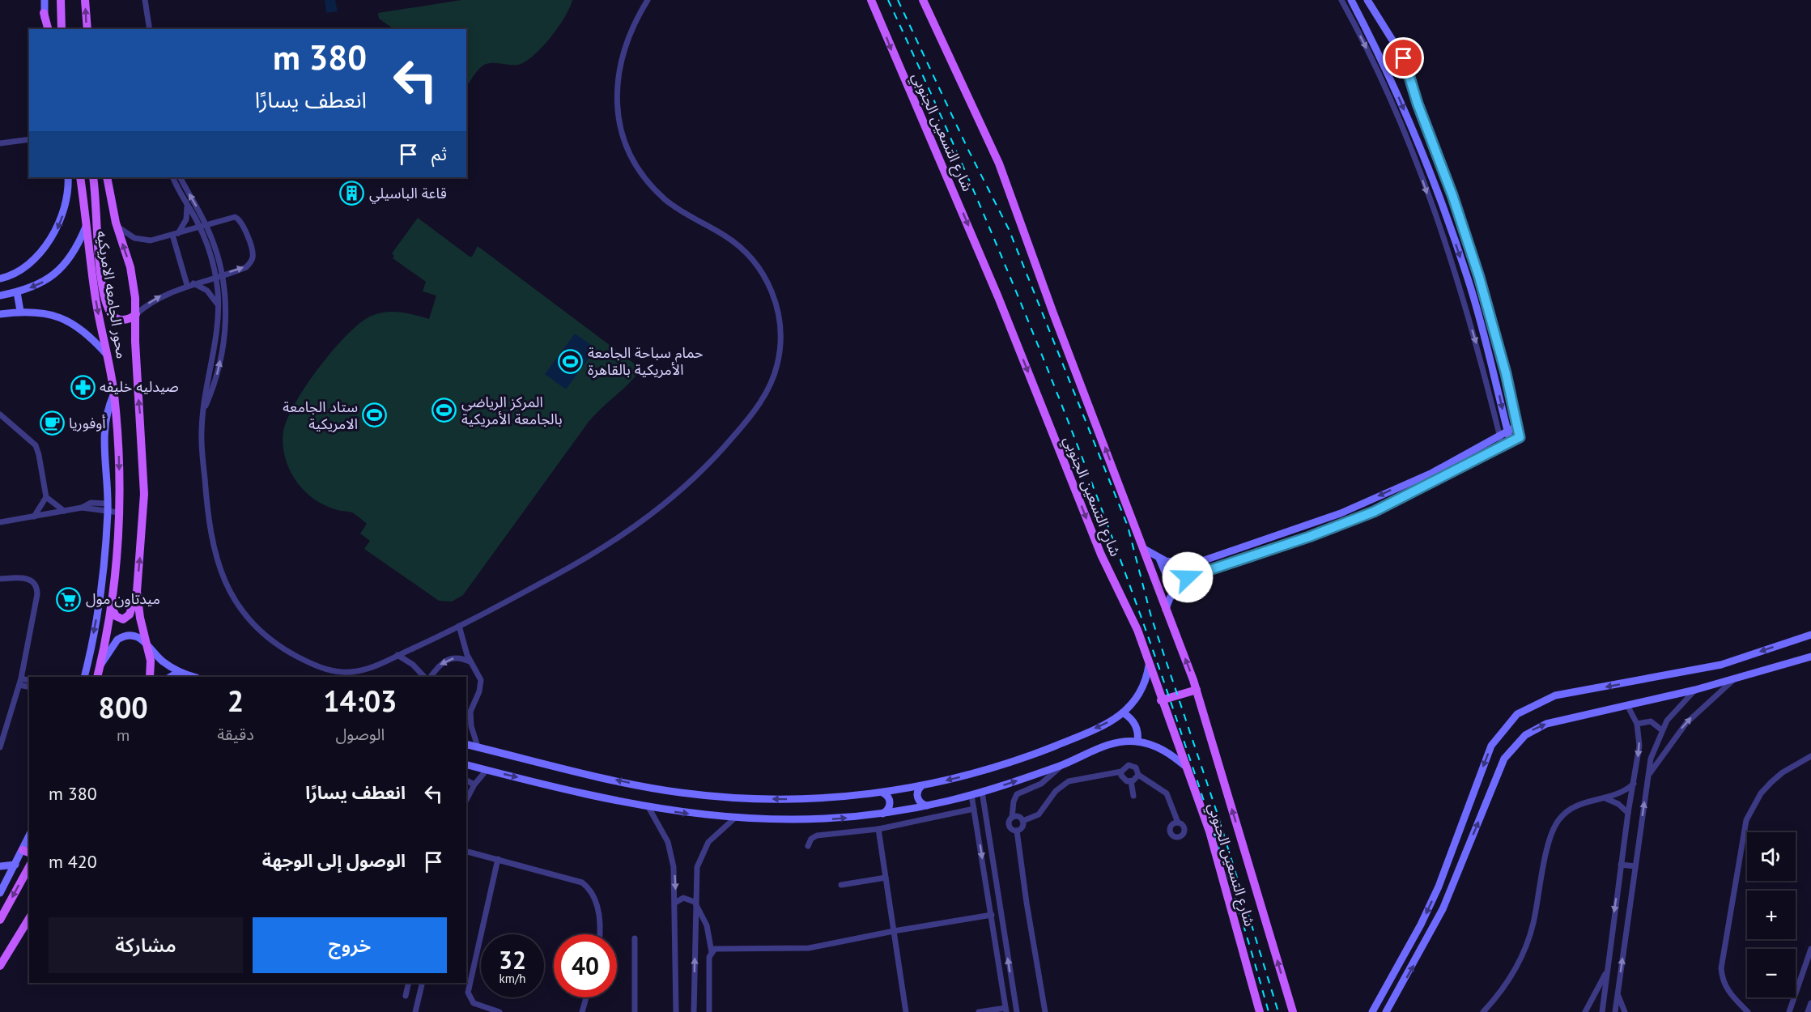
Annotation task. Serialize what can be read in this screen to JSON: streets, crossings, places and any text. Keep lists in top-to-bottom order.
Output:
{
  "streets": {
    "main road": ["شارع التسعين الجنوبي", "محور الجامعه الامريكيه"]
  },
  "places": {
    "building": ["قاعة الباسيلي"],
    "sports": ["حمام سباحة الجامعة الأمريكية بالقاهرة", "المركز الرياضي بالجامعة الأمريكية", "ستاد الجامعة الامريكية"],
    "pharmacy": ["صيدليه خليفه"],
    "cafe": ["أوفوريا"],
    "supermarket": ["ميدتاون مول"]
  },
  "page": {
    "turn": ["380 m", "انعطف يسارًا"],
    "then": "ثم",
    "eta": [
      "14:03",
      "الوصول",
      "2",
      "دقيقة",
      "800",
      "m"
    ],
    "list": [
      {
        "name": "انعطف يسارًا",
        "value": "380 m"
      },
      {
        "name": "الوصول إلى الوجهة",
        "value": "420 m"
      }
    ],
    "map_buttons": ["+", "−"],
    "buttons": ["خروج", "مشاركة"],
    "speed": "32 km/h",
    "limit": "40"
  }
}
